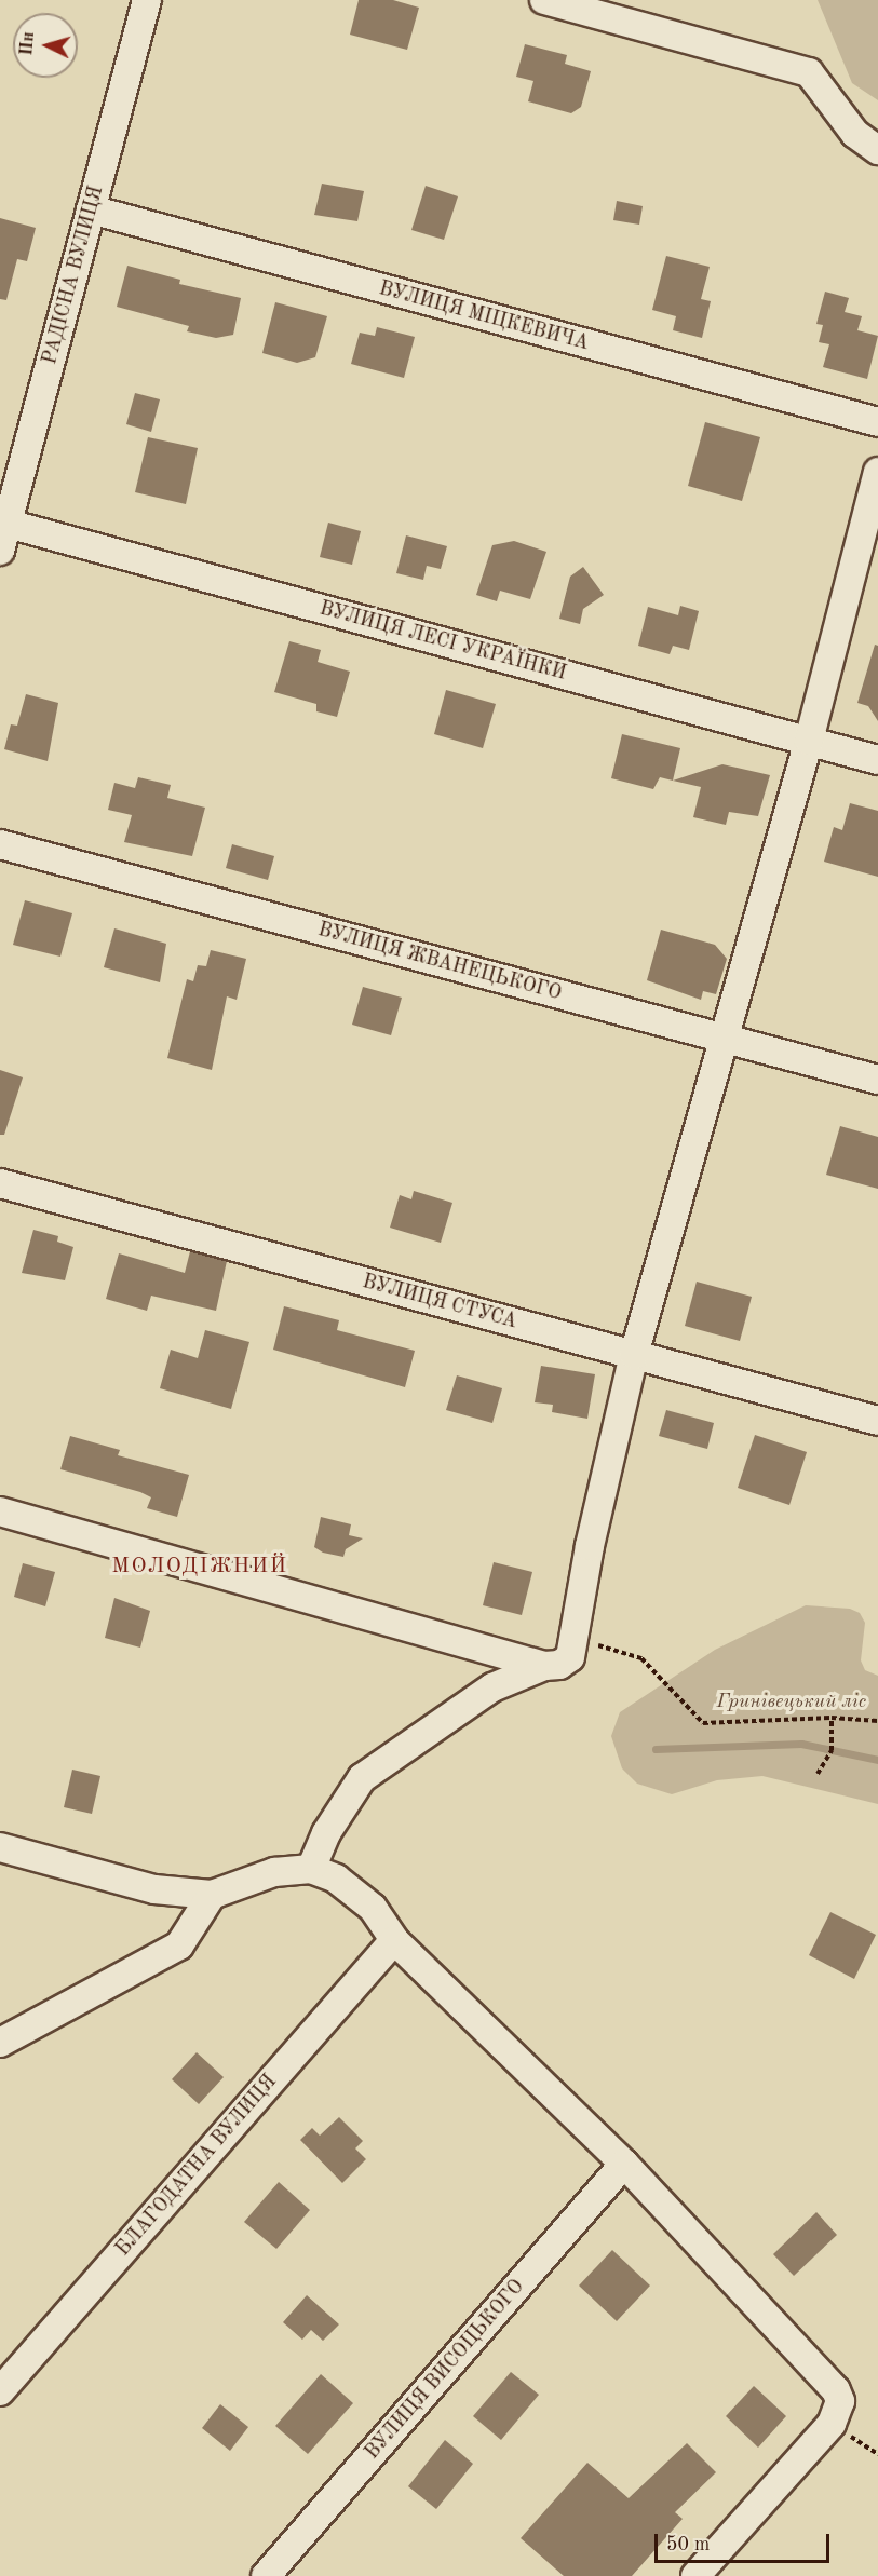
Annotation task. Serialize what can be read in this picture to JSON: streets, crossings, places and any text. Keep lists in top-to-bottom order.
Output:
{
  "streets": {
    "street": [
      "РАДІСНА ВУЛИЦЯ",
      "ВУЛИЦЯ МІЦКЕВИЧА",
      "ВУЛИЦЯ ЛЕСІ УКРАЇНКИ",
      "ВУЛИЦЯ ЖВАНЕЦЬКОГО",
      "ВУЛИЦЯ СТУСА",
      "БЛАГОДАТНА ВУЛИЦЯ",
      "ВУЛИЦЯ ВИСОЦЬКОГО"
    ]
  },
  "crossings": [
    ["РАДІСНА ВУЛИЦЯ", "ВУЛИЦЯ МІЦКЕВИЧА"],
    ["РАДІСНА ВУЛИЦЯ", "ВУЛИЦЯ ЛЕСІ УКРАЇНКИ"]
  ],
  "districts": ["МОЛОДІЖНИЙ"],
  "parks": ["Гринівецький ліс"],
  "scale_bar": "50 m",
  "north": "left"
}
